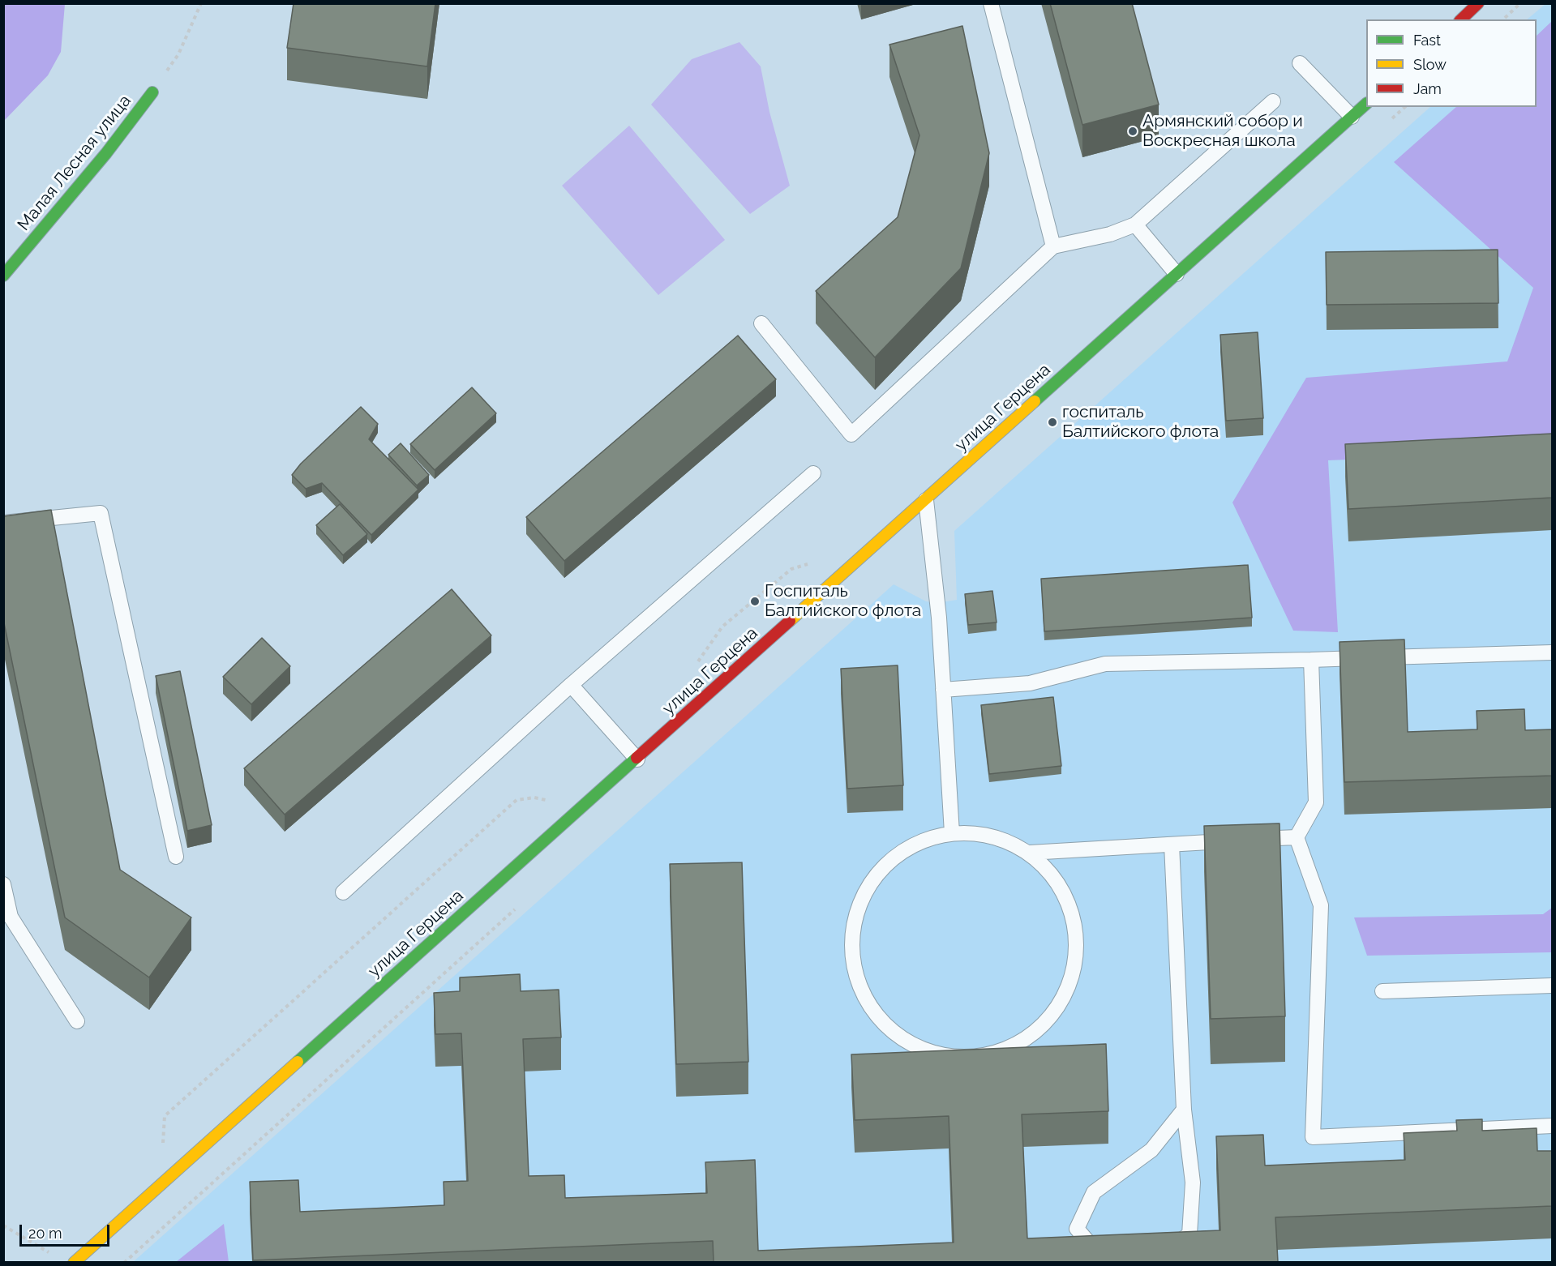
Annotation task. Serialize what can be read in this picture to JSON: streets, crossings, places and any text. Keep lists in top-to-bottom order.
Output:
{
  "streets": {
    "main road": ["Малая Лесная улица", "улица Герцена"]
  },
  "places": ["Армянский собор и Воскресная школа", "госпиталь Балтийского флота", "Госпиталь Балтийского флота"],
  "legend": ["Fast", "Slow", "Jam"],
  "scale_bar": "20 m"
}
